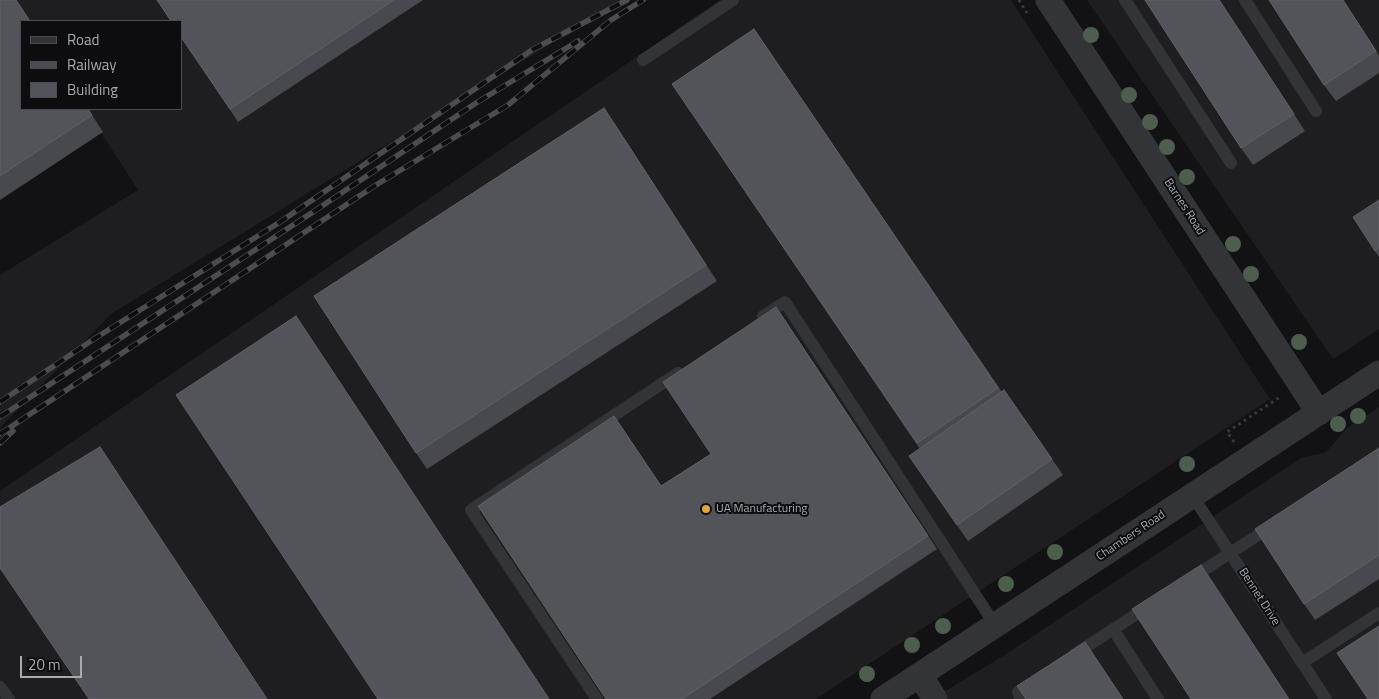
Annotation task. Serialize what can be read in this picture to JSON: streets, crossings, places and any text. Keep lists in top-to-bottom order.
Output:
{
  "streets": {
    "street": ["Barnes Road", "Chambers Road"],
    "lane": ["Bennet Drive"]
  },
  "crossings": [
    ["Barnes Road", "Chambers Road"],
    ["Chambers Road", "Bennet Drive"]
  ],
  "places": ["UA Manufacturing"],
  "legend": ["Road", "Railway", "Building"],
  "scale_bar": "20 m"
}
